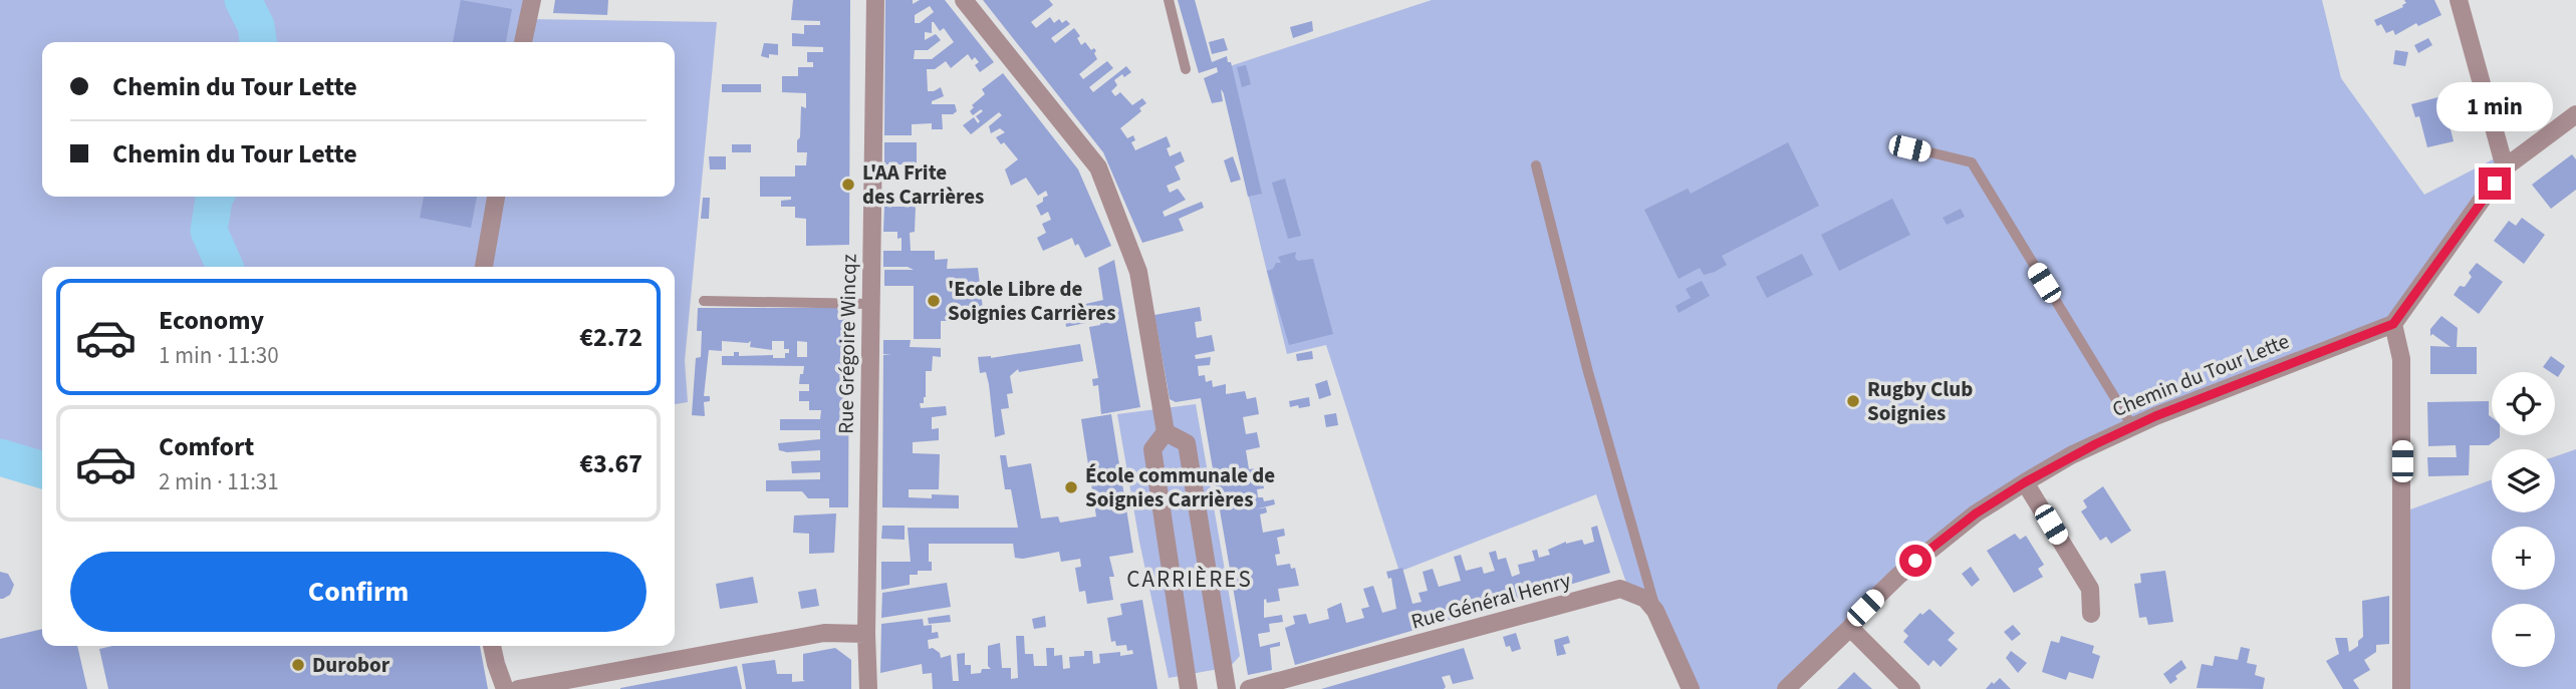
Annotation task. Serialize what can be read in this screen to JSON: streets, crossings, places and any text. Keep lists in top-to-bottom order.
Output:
{
  "streets": {
    "street": ["Rue Grégoire Wincqz", "Chemin du Tour Lette", "Rue Général Henry"]
  },
  "districts": ["CARRIÈRES"],
  "places": [
    "L'AA Frite des Carrières",
    "'Ecole Libre de Soignies Carrières",
    "Rugby Club Soignies",
    "École communale de Soignies Carrières",
    "Durobor"
  ],
  "page": {
    "banner": ["Chemin du Tour Lette", "Chemin du Tour Lette"],
    "bubble": "1 min",
    "list": [
      {
        "name": "Economy",
        "note": "1 min · 11:30",
        "value": "€2.72"
      },
      {
        "name": "Comfort",
        "note": "2 min · 11:31",
        "value": "€3.67"
      }
    ],
    "map_buttons": ["+", "−"],
    "buttons": "Confirm"
  }
}
